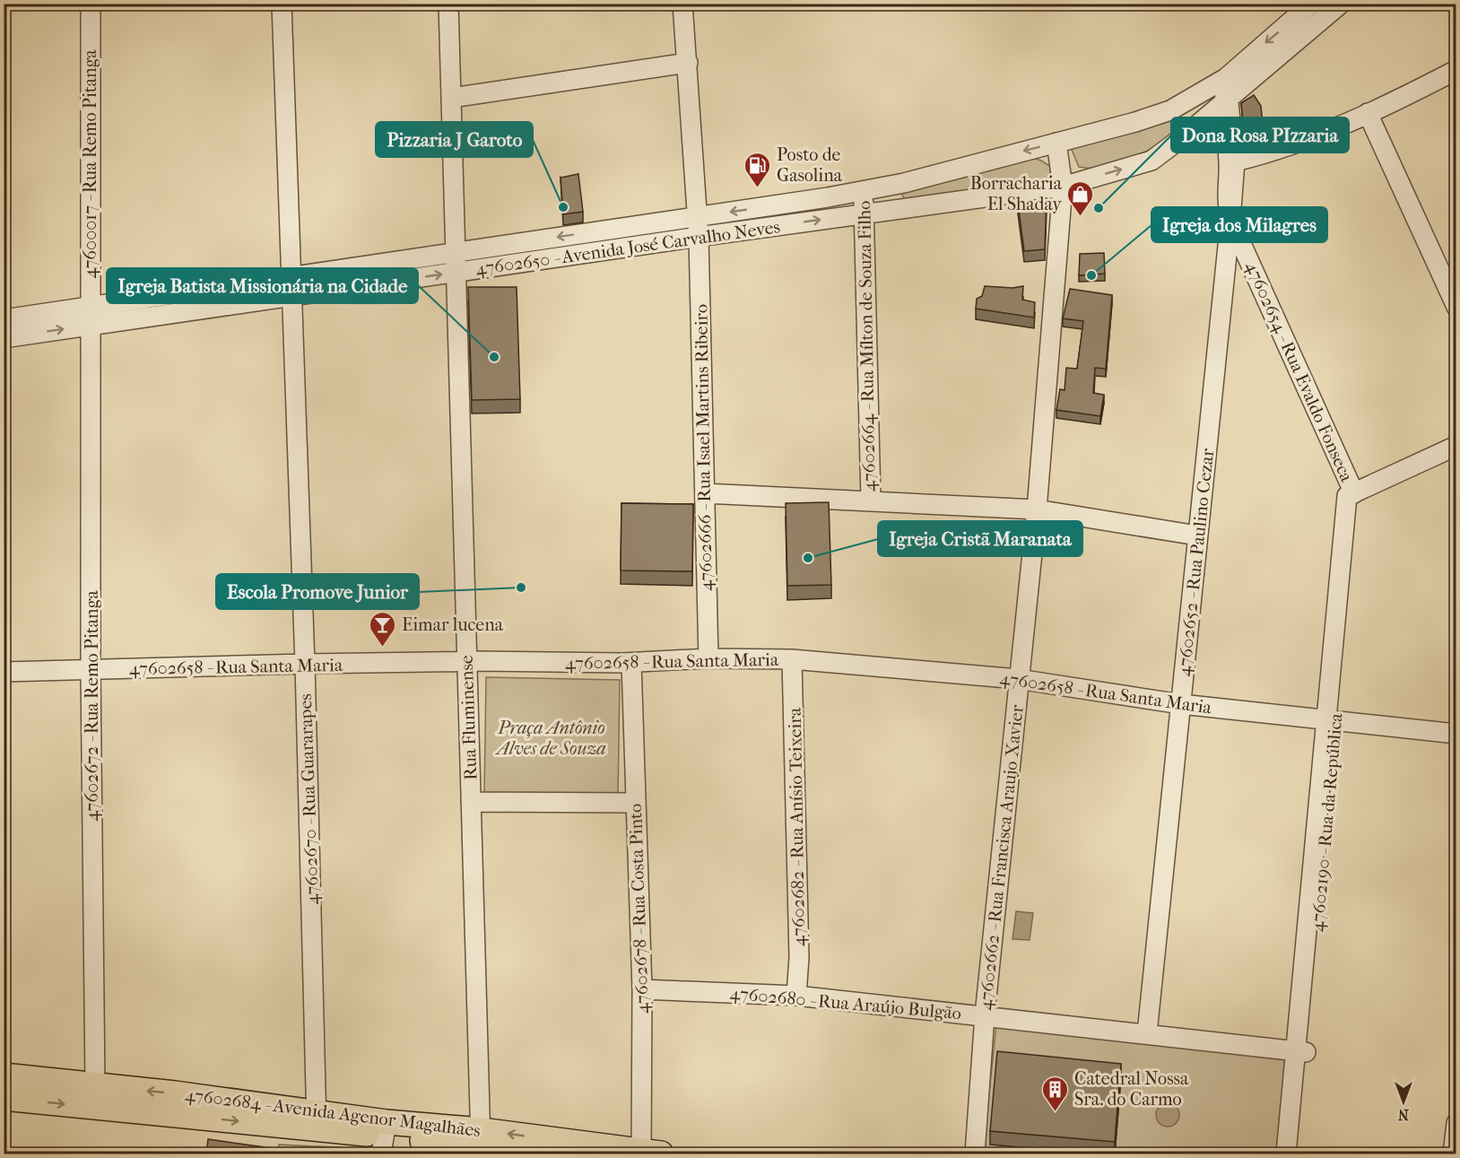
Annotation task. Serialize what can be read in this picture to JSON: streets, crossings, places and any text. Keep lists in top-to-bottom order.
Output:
{
  "streets": {
    "main road": ["47602684 - Avenida Agenor Magalhães"],
    "street": [
      "47600017 - Rua Remo Pitanga",
      "47602650 - Avenida José Carvalho Neves",
      "47602664 - Rua Mílton de Souza Filho",
      "47602666 - Rua Isael Martins Ribeiro",
      "47602652 - Rua Paulino Cezar",
      "47602658 - Rua Santa Maria",
      "47602672 - Rua Remo Pitanga",
      "Rua Fluminense",
      "47602670 - Rua Guararapes",
      "47602190 - Rua da República",
      "47602682 - Rua Anísio Teixeira",
      "47602662 - Rua Francisca Araujo Xavier",
      "47602678 - Rua Costa Pinto",
      "47602680 - Rua Araújo Bulgão"
    ]
  },
  "crossings": [
    ["47600017 - Rua Remo Pitanga", "47602650 - Avenida José Carvalho Neves"],
    ["47600017 - Rua Remo Pitanga", "47602672 - Rua Remo Pitanga"],
    ["47602650 - Avenida José Carvalho Neves", "47602664 - Rua Mílton de Souza Filho"],
    ["47602650 - Avenida José Carvalho Neves", "47602666 - Rua Isael Martins Ribeiro"],
    ["47602650 - Avenida José Carvalho Neves", "47602652 - Rua Paulino Cezar"],
    ["47602650 - Avenida José Carvalho Neves", "47602672 - Rua Remo Pitanga"],
    ["47602650 - Avenida José Carvalho Neves", "Rua Fluminense"],
    ["47602650 - Avenida José Carvalho Neves", "47602670 - Rua Guararapes"],
    ["47602650 - Avenida José Carvalho Neves", "47602662 - Rua Francisca Araujo Xavier"],
    ["47602666 - Rua Isael Martins Ribeiro", "47602658 - Rua Santa Maria"],
    ["47602652 - Rua Paulino Cezar", "47602658 - Rua Santa Maria"],
    ["47602652 - Rua Paulino Cezar", "47602680 - Rua Araújo Bulgão"],
    ["47602658 - Rua Santa Maria", "47602672 - Rua Remo Pitanga"],
    ["47602658 - Rua Santa Maria", "Rua Fluminense"],
    ["47602658 - Rua Santa Maria", "47602670 - Rua Guararapes"],
    ["47602658 - Rua Santa Maria", "47602190 - Rua da República"],
    ["47602658 - Rua Santa Maria", "47602682 - Rua Anísio Teixeira"],
    ["47602658 - Rua Santa Maria", "47602662 - Rua Francisca Araujo Xavier"],
    ["47602658 - Rua Santa Maria", "47602678 - Rua Costa Pinto"],
    ["47602672 - Rua Remo Pitanga", "47602684 - Avenida Agenor Magalhães"],
    ["Rua Fluminense", "47602684 - Avenida Agenor Magalhães"],
    ["47602670 - Rua Guararapes", "47602684 - Avenida Agenor Magalhães"],
    ["47602190 - Rua da República", "47602680 - Rua Araújo Bulgão"],
    ["47602682 - Rua Anísio Teixeira", "47602680 - Rua Araújo Bulgão"],
    ["47602662 - Rua Francisca Araujo Xavier", "47602680 - Rua Araújo Bulgão"],
    ["47602678 - Rua Costa Pinto", "47602680 - Rua Araújo Bulgão"],
    ["47602678 - Rua Costa Pinto", "47602684 - Avenida Agenor Magalhães"]
  ],
  "parks": ["Praça Antônio Alves de Souza"],
  "places": {
    "fuel station": ["Posto de Gasolina"],
    "other": [
      "Pizzaria J Garoto",
      "Dona Rosa PIzzaria",
      "Igreja dos Milagres",
      "Igreja Batista Missionária na Cidade",
      "Igreja Cristã Maranata",
      "Escola Promove Junior"
    ],
    "shop": ["Borracharia El Shaday"],
    "bar": ["Eimar lucena"],
    "building": ["Catedral Nossa Sra. do Carmo"]
  },
  "north": "bottom"
}
